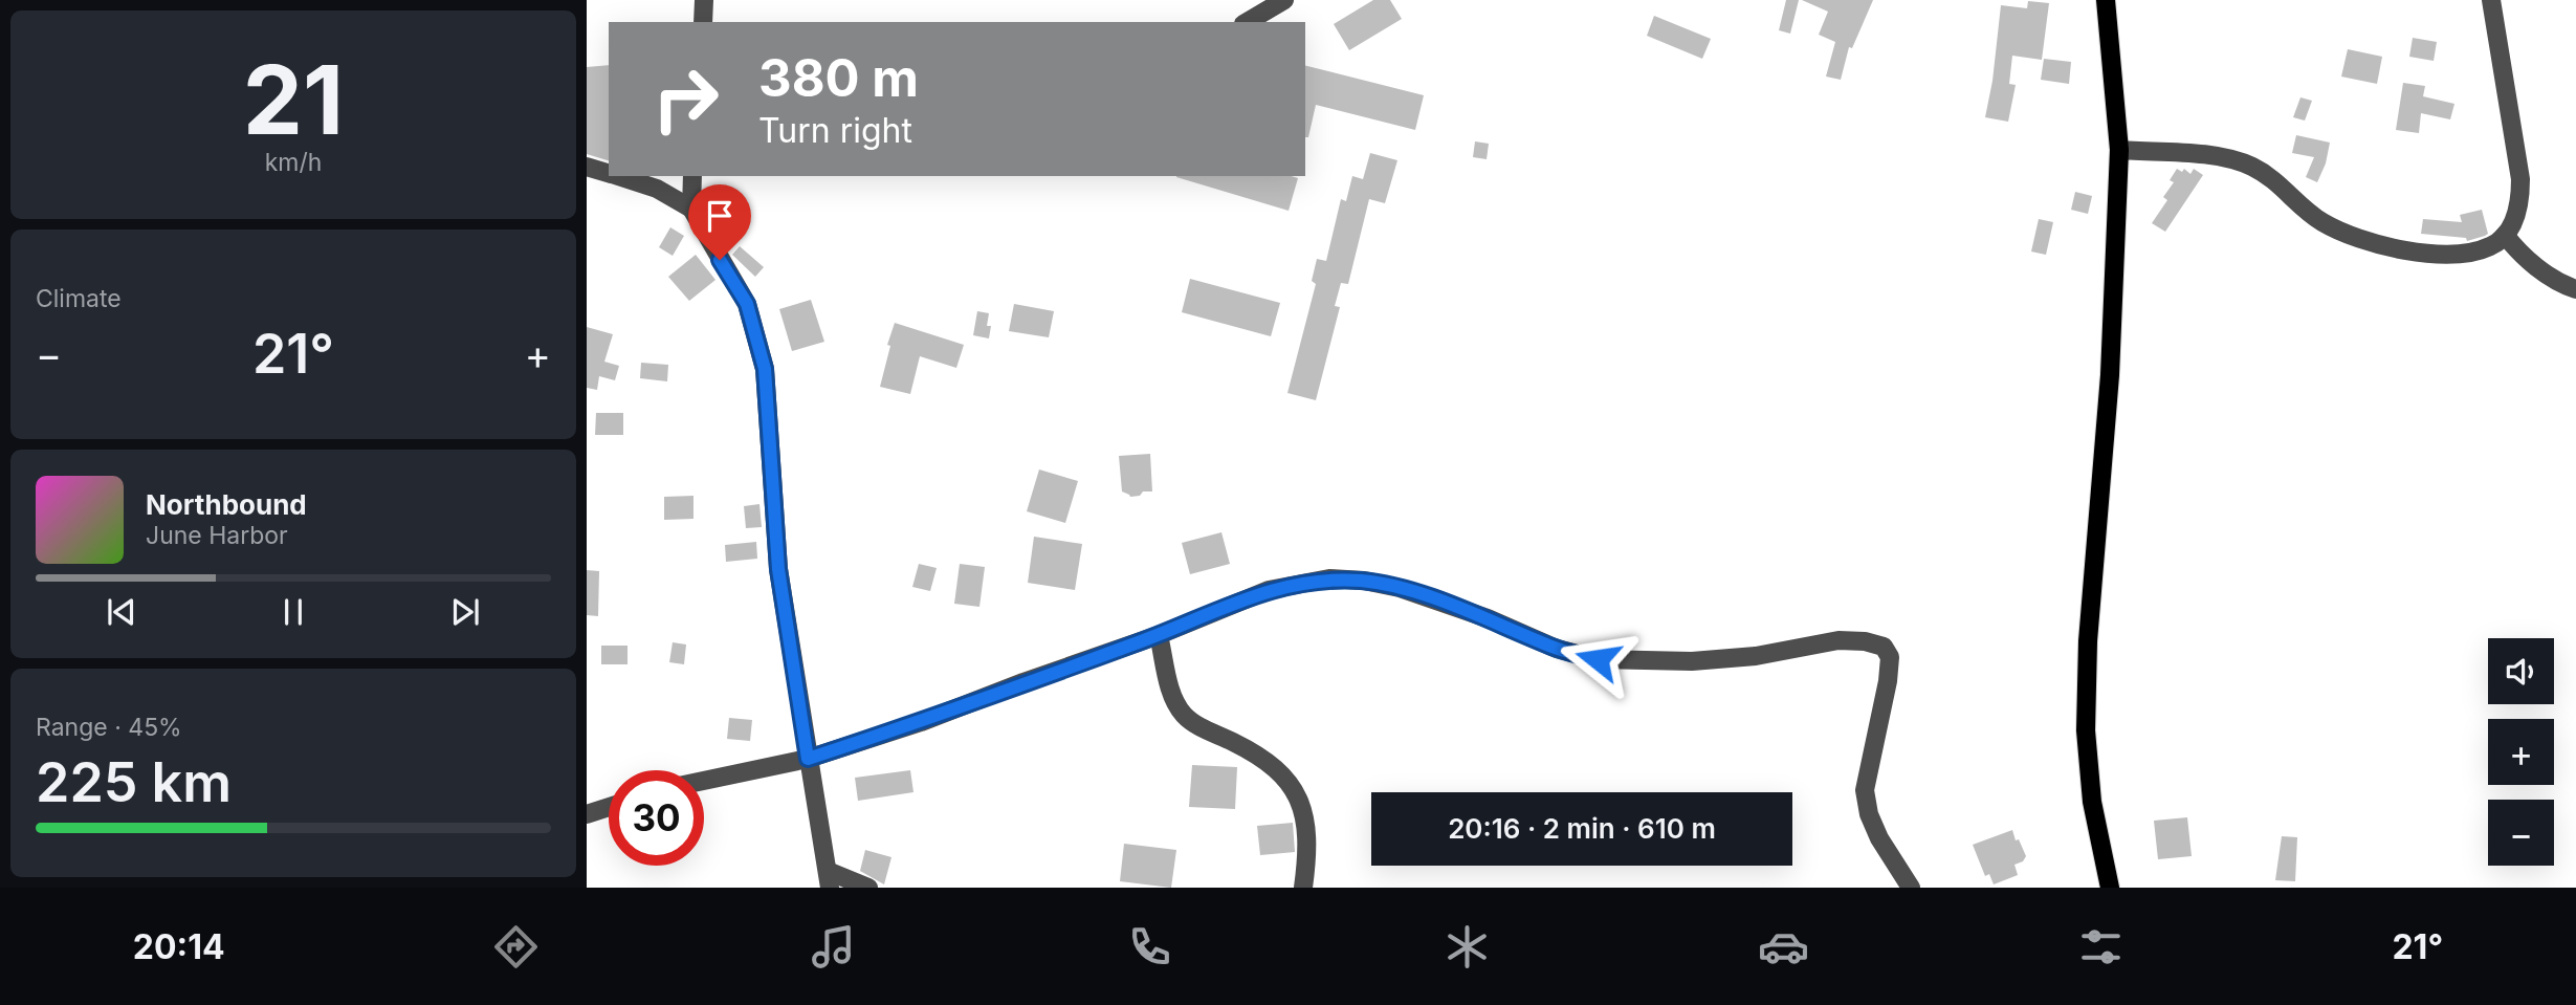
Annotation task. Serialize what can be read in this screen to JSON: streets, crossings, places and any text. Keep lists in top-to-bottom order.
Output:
{
  "page": {
    "tile": [
      ["21", "km/h"],
      "Climate",
      ["Range · 45%", "225 km"]
    ],
    "turn": ["380 m", "Turn right"],
    "heat": ["−", "21°", "+"],
    "song": ["Northbound", "June Harbor"],
    "map_buttons": ["+", "−"],
    "limit": "30",
    "trip": "20:16 · 2 min · 610 m",
    "tabs": ["20:14", "21°"]
  }
}
